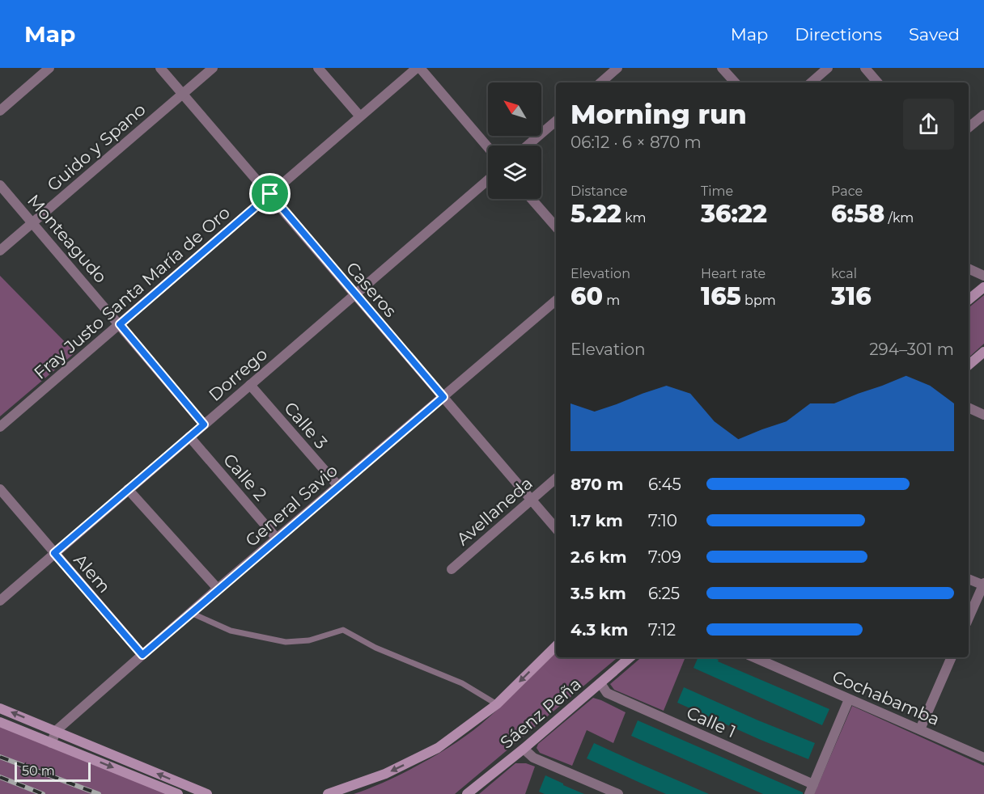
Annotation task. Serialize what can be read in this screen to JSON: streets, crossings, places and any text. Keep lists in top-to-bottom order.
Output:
{
  "streets": {
    "street": [
      "Guido y Spano",
      "Monteagudo",
      "Caseros",
      "Fray Justo Santa María de Oro",
      "Dorrego",
      "Calle 3",
      "Calle 2",
      "General Savio",
      "Avellaneda",
      "Alem",
      "Cochabamba",
      "Sáenz Peña",
      "Calle 1"
    ]
  },
  "crossings": [
    ["Guido y Spano", "Monteagudo"],
    ["Guido y Spano", "Caseros"],
    ["Monteagudo", "Fray Justo Santa María de Oro"],
    ["Monteagudo", "Dorrego"],
    ["Caseros", "Fray Justo Santa María de Oro"],
    ["Caseros", "Dorrego"],
    ["Caseros", "General Savio"],
    ["Caseros", "Avellaneda"],
    ["Dorrego", "Calle 3"],
    ["Dorrego", "Calle 2"],
    ["Dorrego", "Alem"],
    ["Calle 3", "General Savio"],
    ["Calle 2", "General Savio"],
    ["General Savio", "Alem"],
    ["Sáenz Peña", "Calle 1"]
  ],
  "scale_bar": "50 m",
  "north": "top left",
  "page": {
    "header": "Map",
    "nav": ["Map", "Directions", "Saved"],
    "heading": ["Morning run", "06:12 · 6 × 870 m"],
    "stats": [
      ["Distance", "5.22 km"],
      ["Time", "36:22"],
      ["Pace", "6:58 /km"],
      ["Elevation", "60 m"],
      ["Heart rate", "165 bpm"],
      ["kcal", "316"]
    ],
    "chart": ["Elevation", "294–301 m"],
    "list": [
      {
        "name": "870 m",
        "note": "6:45"
      },
      {
        "name": "1.7 km",
        "note": "7:10"
      },
      {
        "name": "2.6 km",
        "note": "7:09"
      },
      {
        "name": "3.5 km",
        "note": "6:25"
      },
      {
        "name": "4.3 km",
        "note": "7:12"
      }
    ],
    "scale": "50 m"
  }
}
